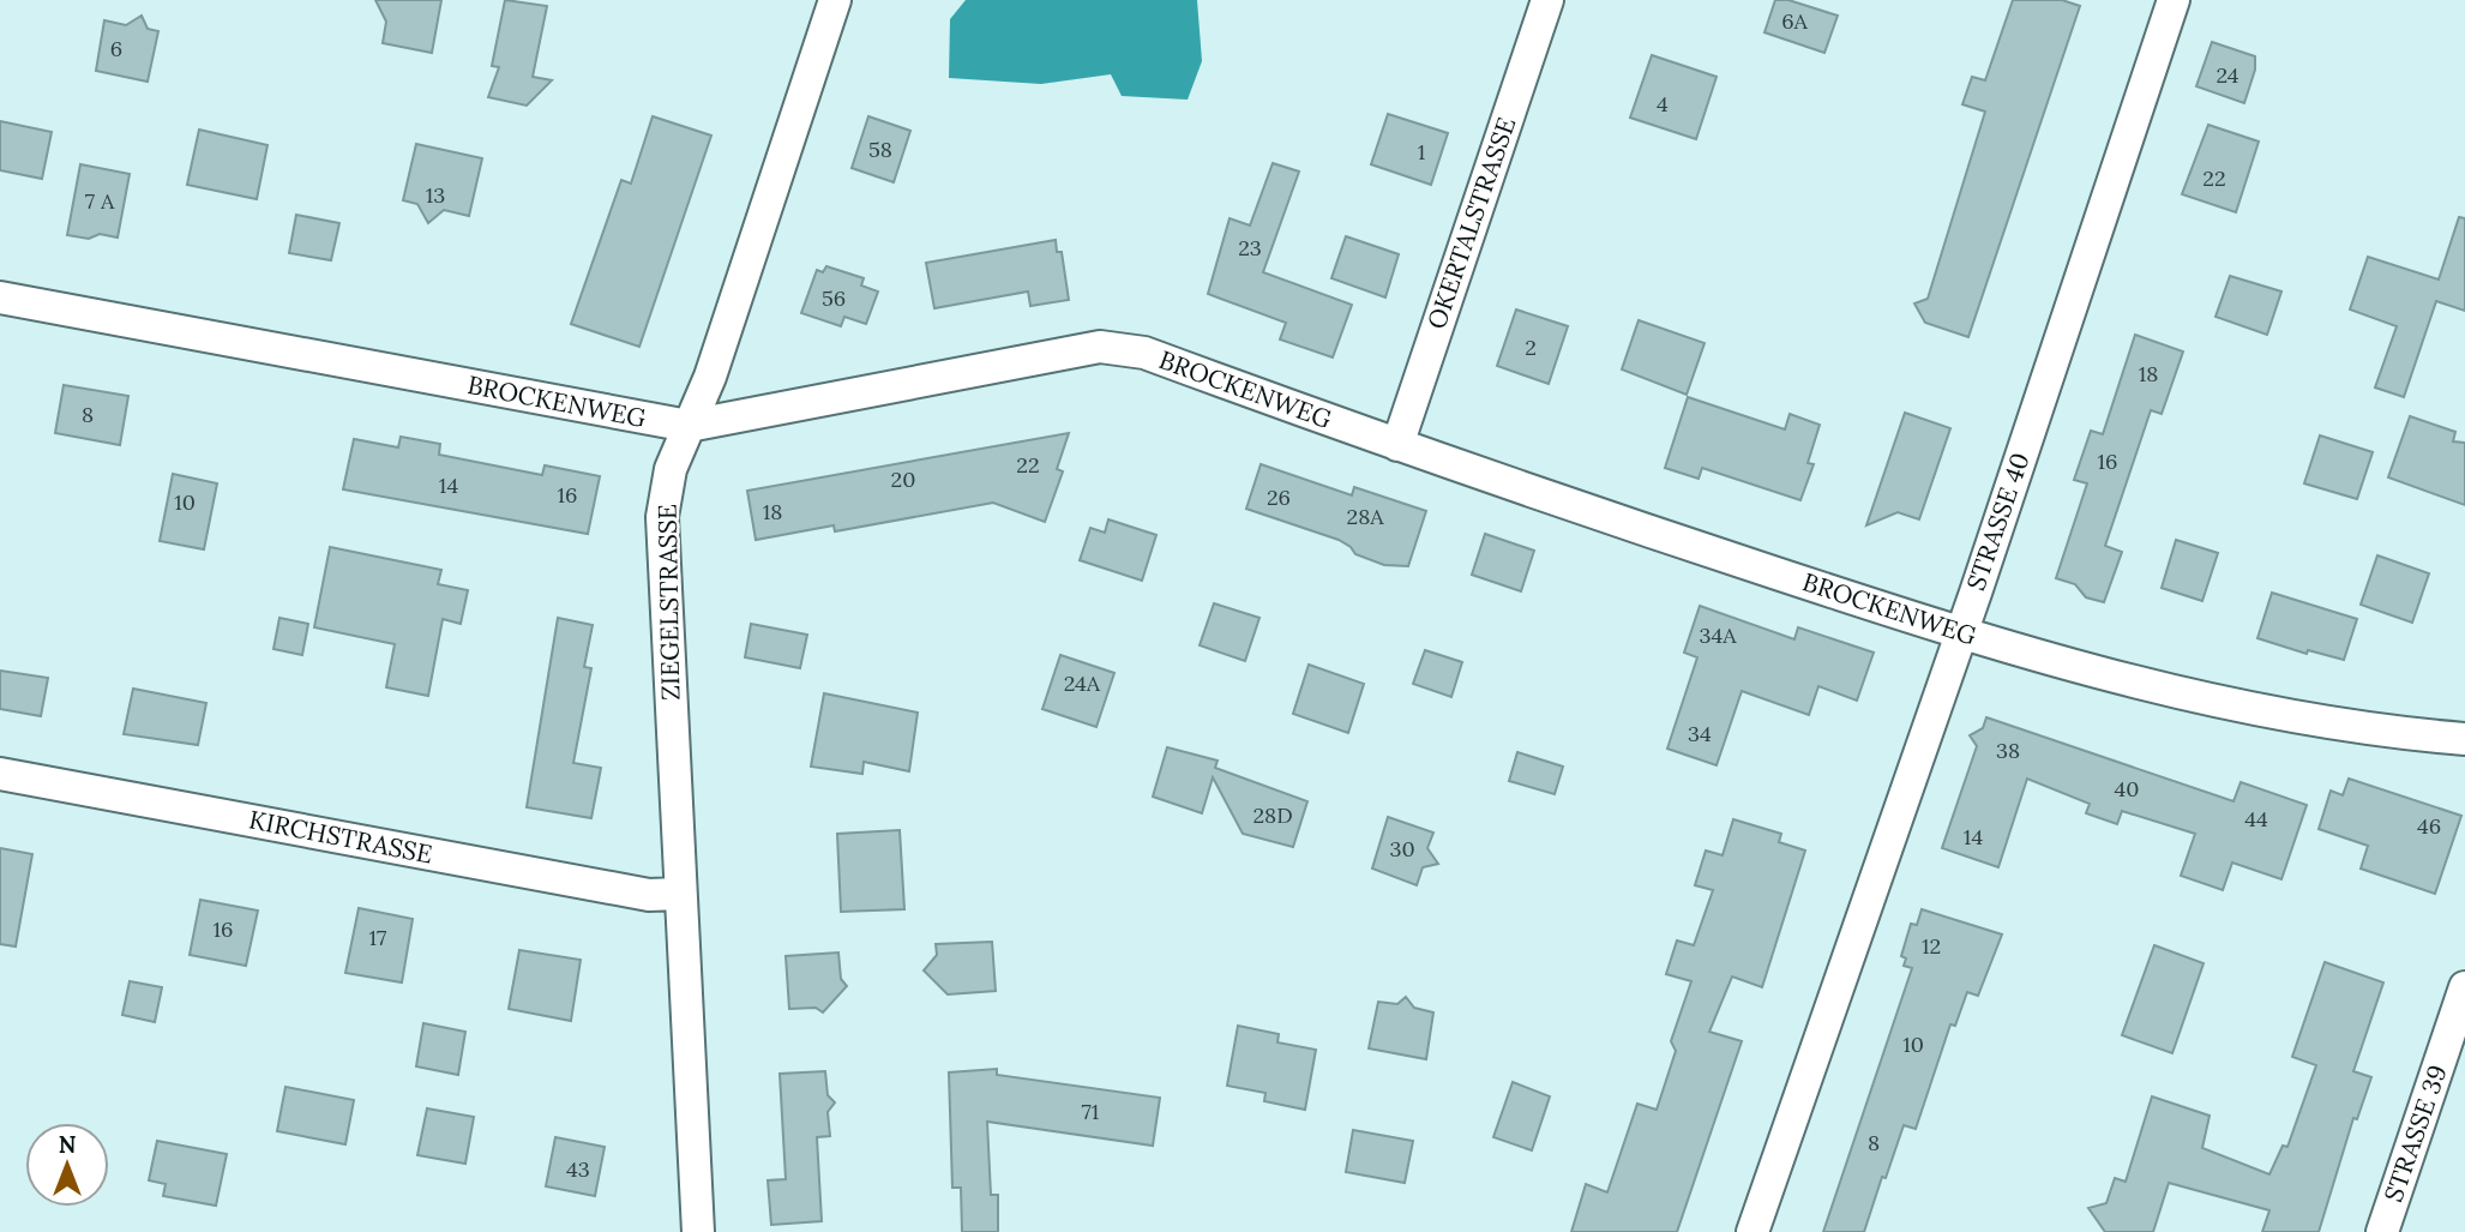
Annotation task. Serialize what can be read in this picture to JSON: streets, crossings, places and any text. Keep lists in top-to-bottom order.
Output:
{
  "streets": {
    "street": [
      "OKERTALSTRASSE",
      "BROCKENWEG",
      "STRASSE 40",
      "ZIEGELSTRASSE",
      "KIRCHSTRASSE",
      "STRASSE 39"
    ]
  },
  "crossings": [
    ["OKERTALSTRASSE", "BROCKENWEG"],
    ["BROCKENWEG", "STRASSE 40"],
    ["BROCKENWEG", "ZIEGELSTRASSE"],
    ["ZIEGELSTRASSE", "KIRCHSTRASSE"]
  ],
  "house_numbers": [
    "6A",
    "6",
    "24",
    "4",
    "58",
    "1",
    "22",
    "13",
    "7 A",
    "23",
    "56",
    "2",
    "18",
    "8",
    "16",
    "22",
    "20",
    "14",
    "16",
    "26",
    "10",
    "18",
    "28A",
    "34A",
    "24A",
    "34",
    "38",
    "40",
    "28D",
    "44",
    "46",
    "14",
    "30",
    "16",
    "17",
    "12",
    "10",
    "71",
    "8",
    "43"
  ],
  "north": "top"
}
